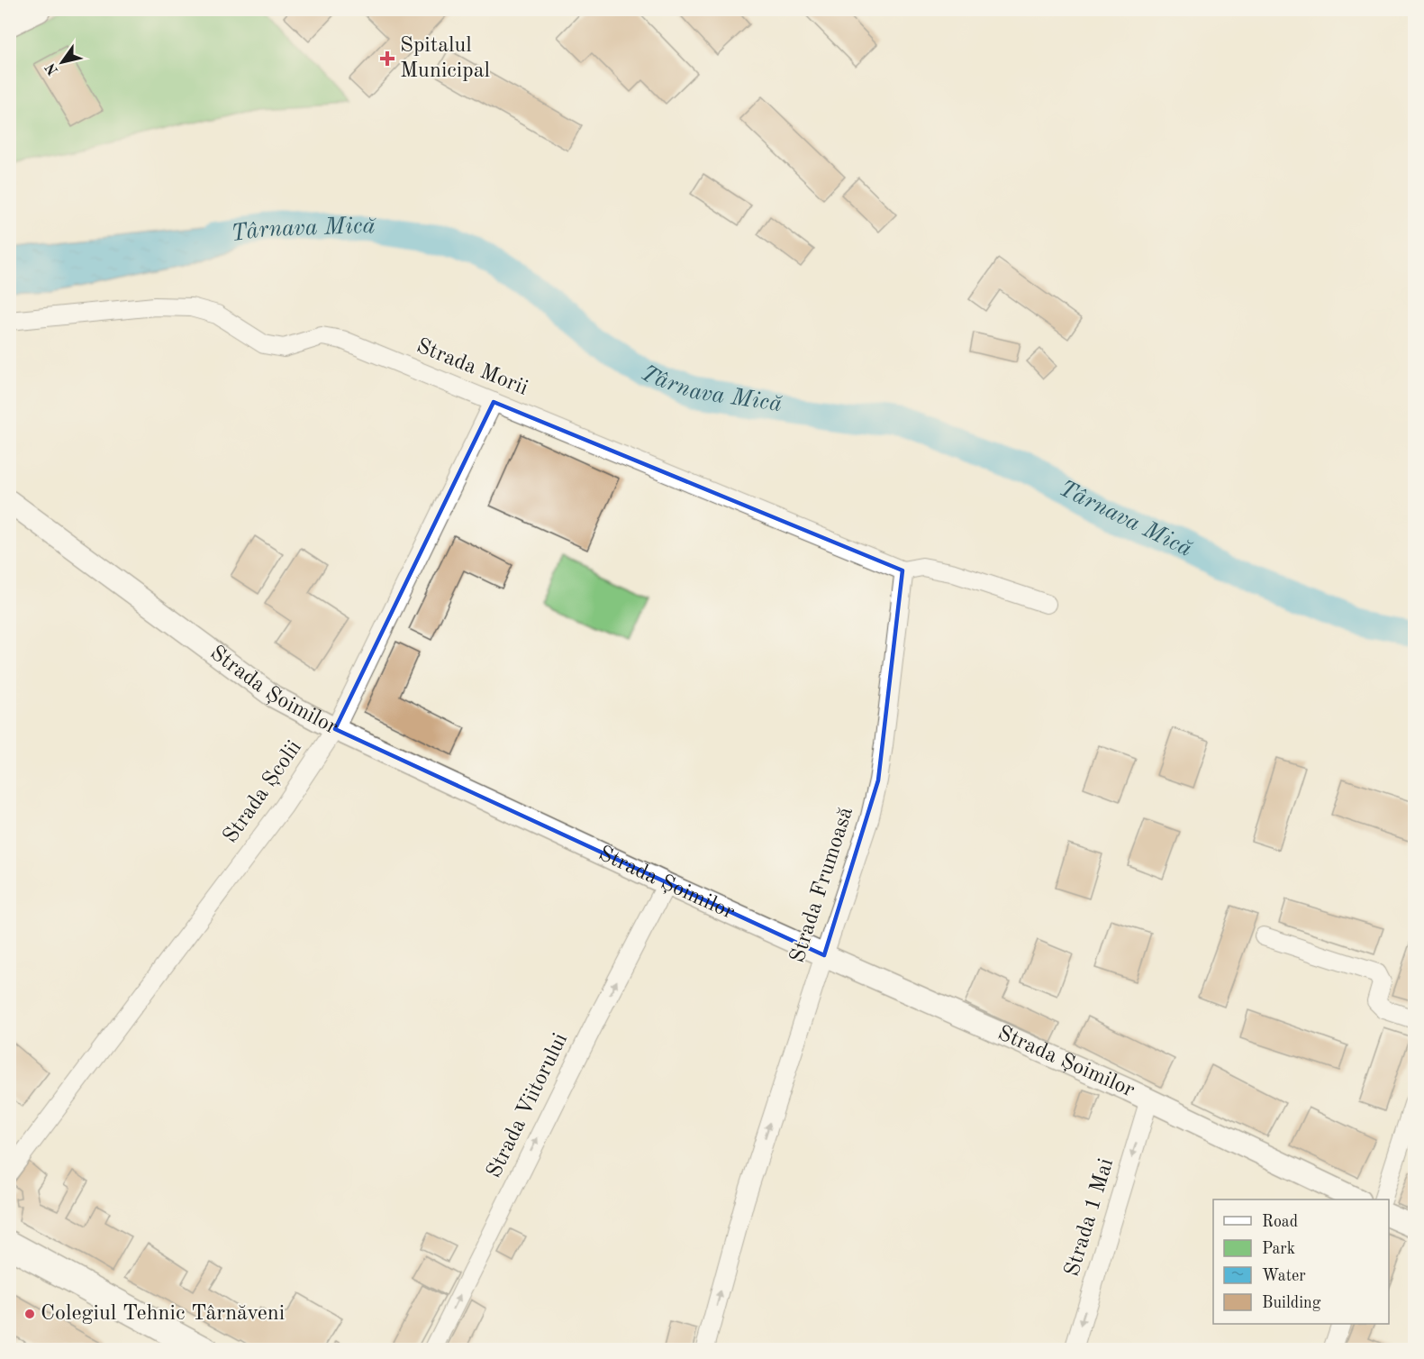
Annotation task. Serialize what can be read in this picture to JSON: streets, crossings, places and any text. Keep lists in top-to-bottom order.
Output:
{
  "streets": {
    "street": [
      "Strada Morii",
      "Strada Șoimilor",
      "Strada Școlii",
      "Strada Frumoasă",
      "Strada Viitorului",
      "Strada 1 Mai"
    ]
  },
  "crossings": [
    ["Strada Morii", "Strada Școlii"],
    ["Strada Morii", "Strada Frumoasă"],
    ["Strada Șoimilor", "Strada Școlii"],
    ["Strada Șoimilor", "Strada Frumoasă"],
    ["Strada Șoimilor", "Strada Viitorului"],
    ["Strada Șoimilor", "Strada 1 Mai"]
  ],
  "one_way": ["Strada Frumoasă", "Strada Viitorului", "Strada 1 Mai"],
  "water": ["Târnava Mică"],
  "places": {
    "health": ["Spitalul Municipal"],
    "other": ["Colegiul Tehnic Târnăveni"]
  },
  "legend": [
    "Road",
    "Park",
    "Water",
    "Building"
  ],
  "north": "bottom left"
}
